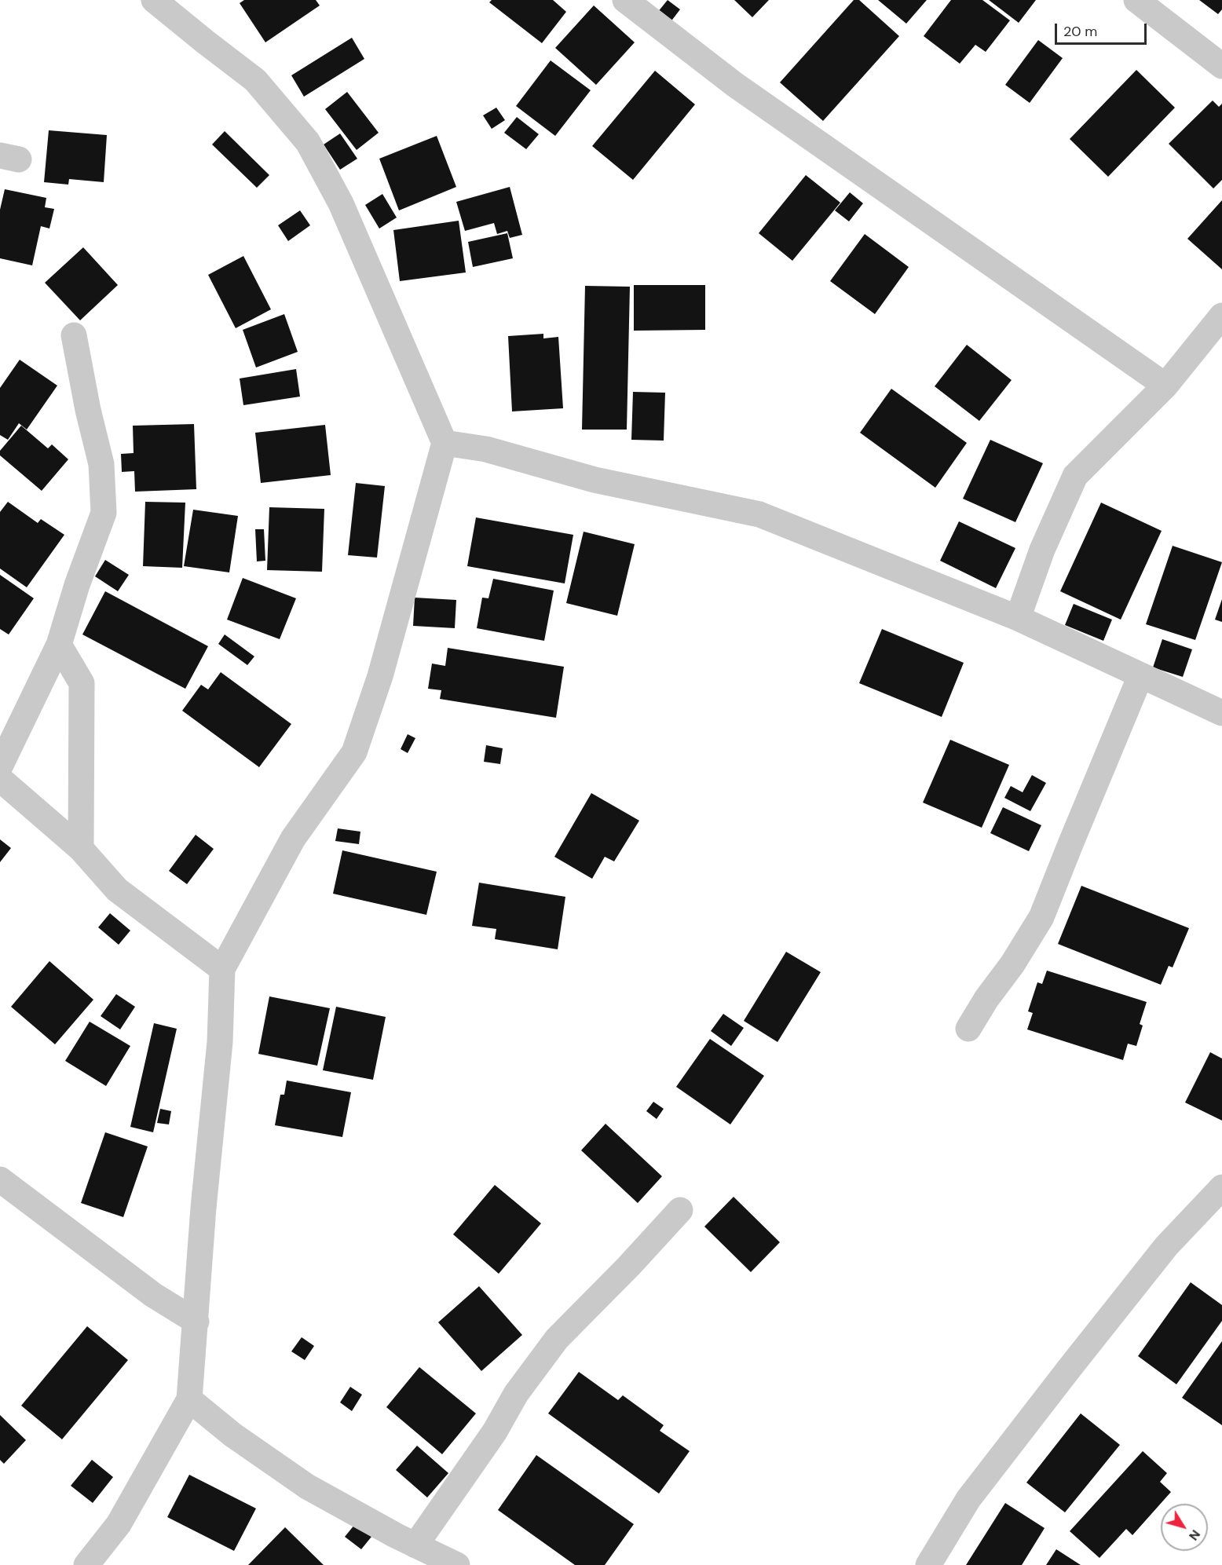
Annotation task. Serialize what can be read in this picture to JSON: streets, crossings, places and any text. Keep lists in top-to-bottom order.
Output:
{
  "scale_bar": "20 m",
  "north": "bottom right"
}
